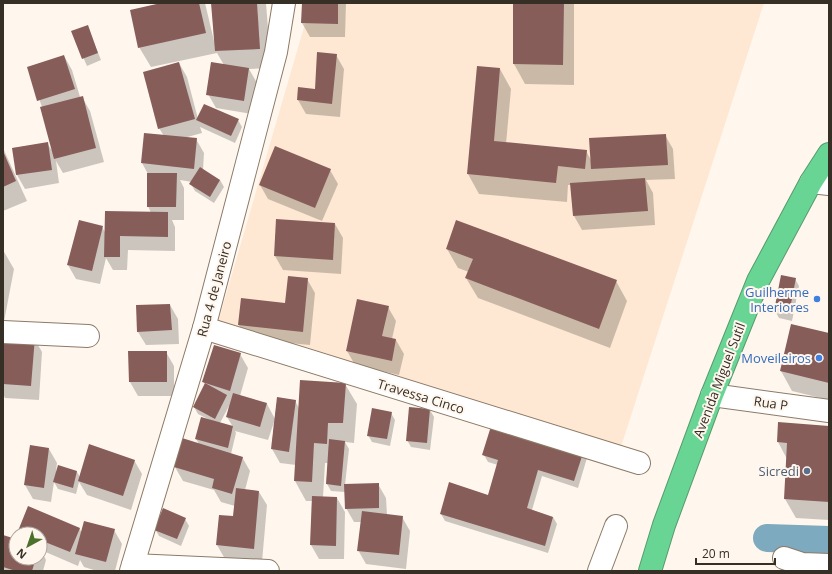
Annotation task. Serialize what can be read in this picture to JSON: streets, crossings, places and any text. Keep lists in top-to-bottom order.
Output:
{
  "streets": {
    "highway": ["Avenida Miguel Sutil"],
    "street": ["Rua 4 de Janeiro", "Travessa Cinco", "Rua P"]
  },
  "crossings": [
    ["Rua 4 de Janeiro", "Travessa Cinco"],
    ["Avenida Miguel Sutil", "Rua P"]
  ],
  "places": ["Guilherme Interiores", "Moveileiros", "Sicredi"],
  "scale_bar": "20 m",
  "north": "bottom left"
}
